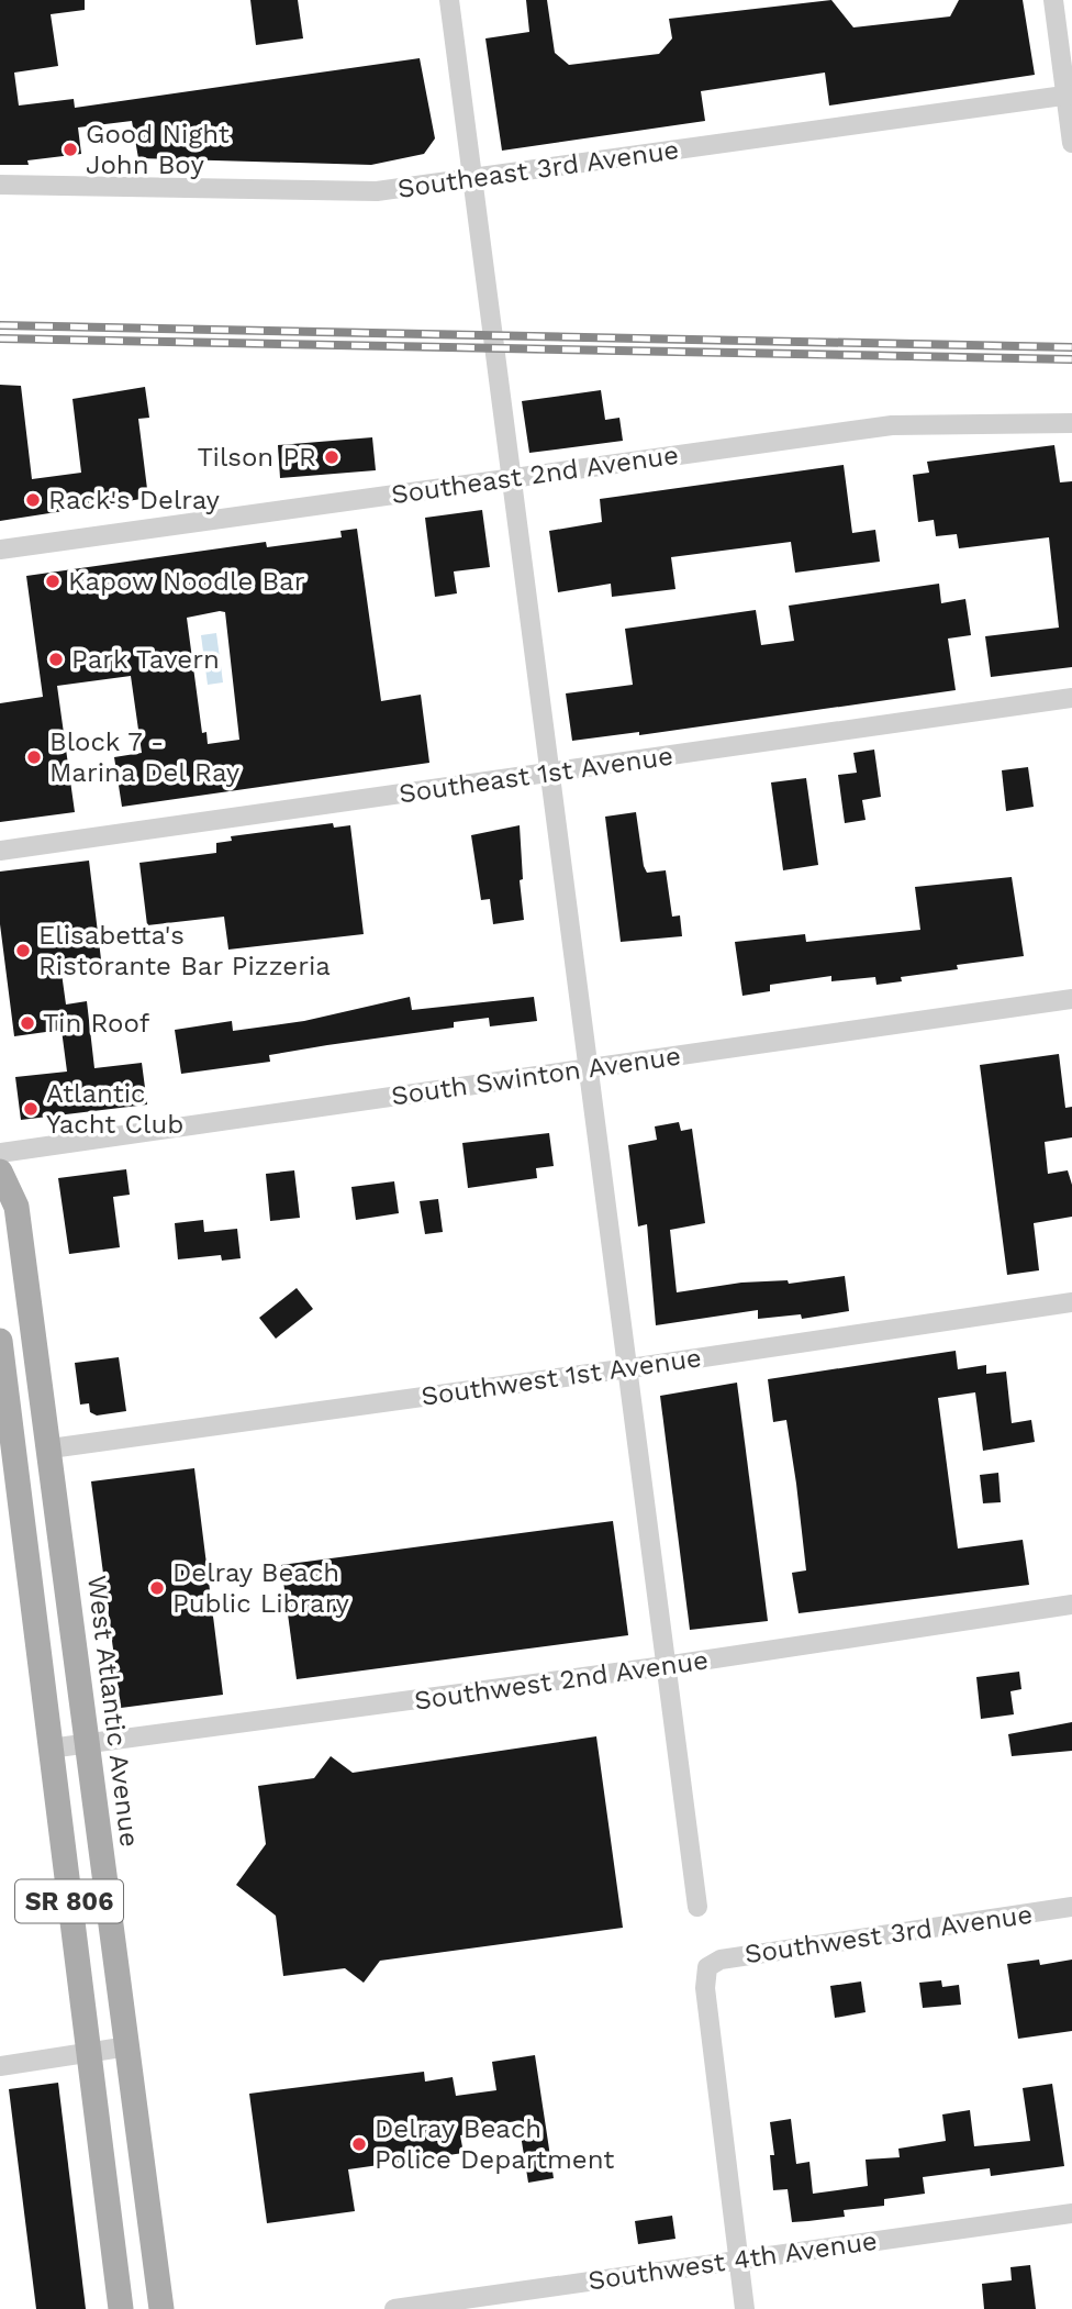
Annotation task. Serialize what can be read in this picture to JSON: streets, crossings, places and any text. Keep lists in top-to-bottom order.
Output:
{
  "streets": {
    "main road": ["West Atlantic Avenue", "SR 806"],
    "street": [
      "Southeast 3rd Avenue",
      "Southeast 2nd Avenue",
      "Southeast 1st Avenue",
      "South Swinton Avenue",
      "Southwest 1st Avenue",
      "Southwest 2nd Avenue",
      "Southwest 3rd Avenue",
      "Southwest 4th Avenue"
    ]
  },
  "crossings": [
    ["Southwest 1st Avenue", "West Atlantic Avenue"],
    ["Southwest 2nd Avenue", "West Atlantic Avenue"],
    ["Southwest 2nd Avenue", "SR 806"],
    ["Southwest 3rd Avenue", "Southwest 4th Avenue"]
  ],
  "places": [
    "Good Night John Boy",
    "Tilson PR",
    "Rack's Delray",
    "Kapow Noodle Bar",
    "Park Tavern",
    "Block 7 - Marina Del Ray",
    "Elisabetta's Ristorante Bar Pizzeria",
    "Tin Roof",
    "Atlantic Yacht Club",
    "Delray Beach Public Library",
    "Delray Beach Police Department"
  ]
}
